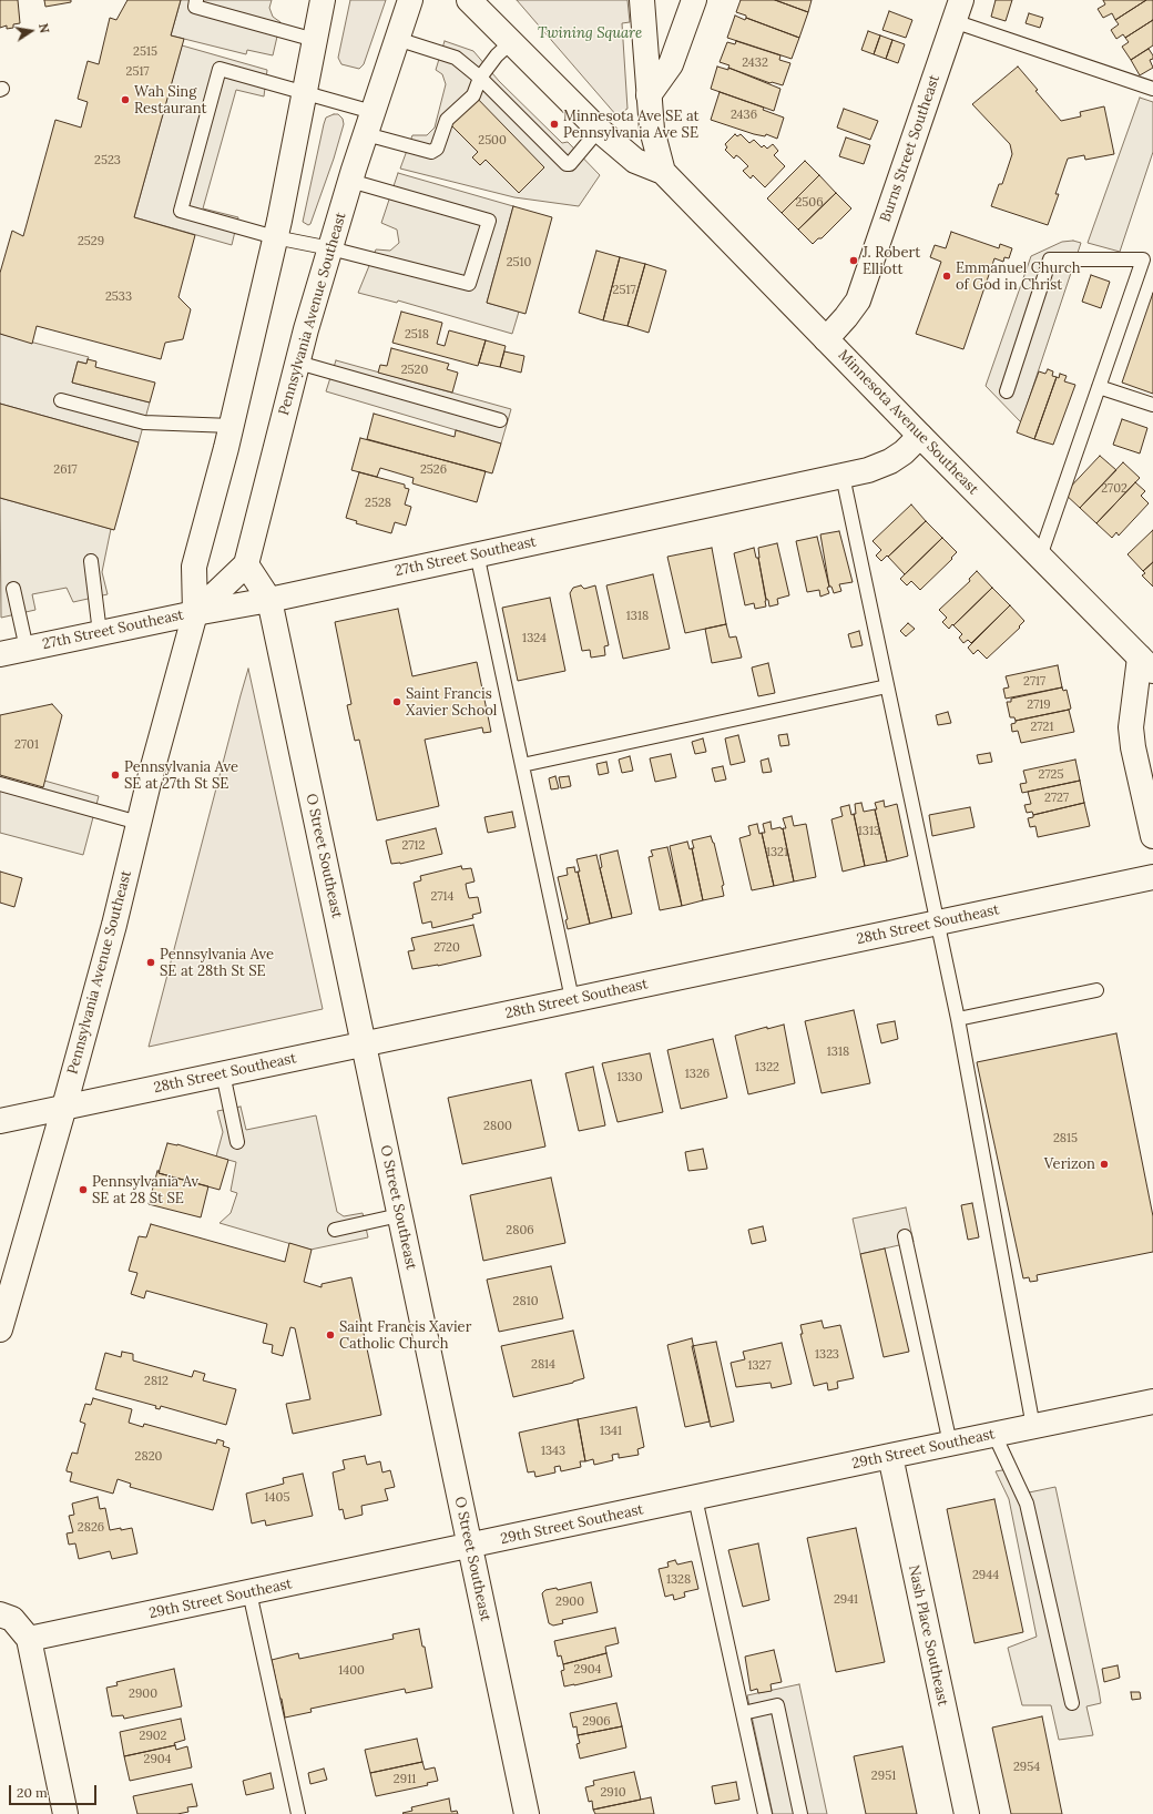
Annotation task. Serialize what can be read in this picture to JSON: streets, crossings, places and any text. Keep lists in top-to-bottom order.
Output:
{
  "streets": {
    "main road": [
      "Burns Street Southeast",
      "Pennsylvania Avenue Southeast",
      "Minnesota Avenue Southeast",
      "27th Street Southeast",
      "O Street Southeast",
      "28th Street Southeast",
      "29th Street Southeast",
      "Nash Place Southeast"
    ]
  },
  "crossings": [
    ["Burns Street Southeast", "Minnesota Avenue Southeast"],
    ["Pennsylvania Avenue Southeast", "27th Street Southeast"],
    ["Pennsylvania Avenue Southeast", "28th Street Southeast"],
    ["Minnesota Avenue Southeast", "27th Street Southeast"],
    ["27th Street Southeast", "O Street Southeast"],
    ["O Street Southeast", "28th Street Southeast"],
    ["O Street Southeast", "29th Street Southeast"],
    ["29th Street Southeast", "Nash Place Southeast"]
  ],
  "parks": ["Twining Square"],
  "places": [
    "Wah Sing Restaurant",
    "Minnesota Ave SE at Pennsylvania Ave SE",
    "J. Robert Elliott",
    "Emmanuel Church of God in Christ",
    "Saint Francis Xavier School",
    "Pennsylvania Ave SE at 27th St SE",
    "Pennsylvania Ave SE at 28th St SE",
    "Verizon",
    "Pennsylvania Av SE at 28 St SE",
    "Saint Francis Xavier Catholic Church"
  ],
  "house_numbers": [
    "2515",
    "2432",
    "2517",
    "2436",
    "2500",
    "2523",
    "2506",
    "2529",
    "2510",
    "2517",
    "2533",
    "2518",
    "2520",
    "2617",
    "2526",
    "2702",
    "2528",
    "1318",
    "1324",
    "2717",
    "2719",
    "2721",
    "2701",
    "2725",
    "2727",
    "1313",
    "2712",
    "1321",
    "2714",
    "2720",
    "1318",
    "1322",
    "1326",
    "1330",
    "2800",
    "2815",
    "2806",
    "2810",
    "1323",
    "2814",
    "1327",
    "2812",
    "1341",
    "1343",
    "2820",
    "1405",
    "2826",
    "2944",
    "1328",
    "2941",
    "2900",
    "2904",
    "1400",
    "2900",
    "2906",
    "2902",
    "2904",
    "2954",
    "2951",
    "2911",
    "2910"
  ],
  "scale_bar": "20 m",
  "north": "right"
}
